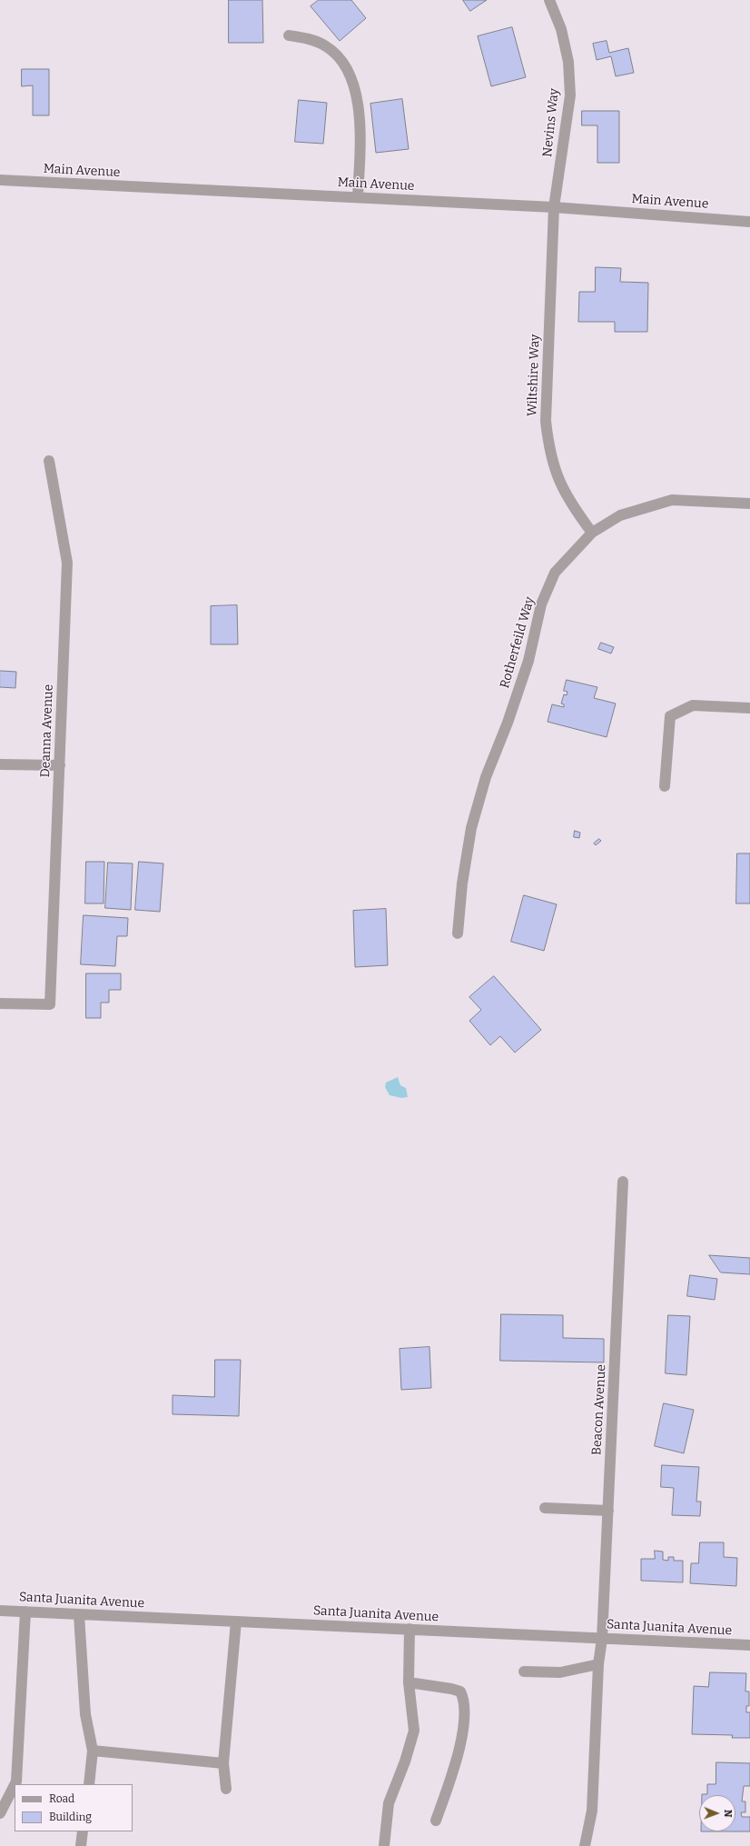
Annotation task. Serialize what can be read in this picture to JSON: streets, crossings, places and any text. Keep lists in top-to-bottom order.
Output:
{
  "streets": {
    "street": [
      "Nevins Way",
      "Main Avenue",
      "Wiltshire Way",
      "Rotherfeild Way",
      "Deanna Avenue",
      "Beacon Avenue",
      "Santa Juanita Avenue"
    ]
  },
  "crossings": [
    ["Nevins Way", "Main Avenue"],
    ["Nevins Way", "Wiltshire Way"],
    ["Main Avenue", "Wiltshire Way"],
    ["Wiltshire Way", "Rotherfeild Way"],
    ["Beacon Avenue", "Santa Juanita Avenue"]
  ],
  "legend": ["Road", "Building"],
  "north": "right"
}
